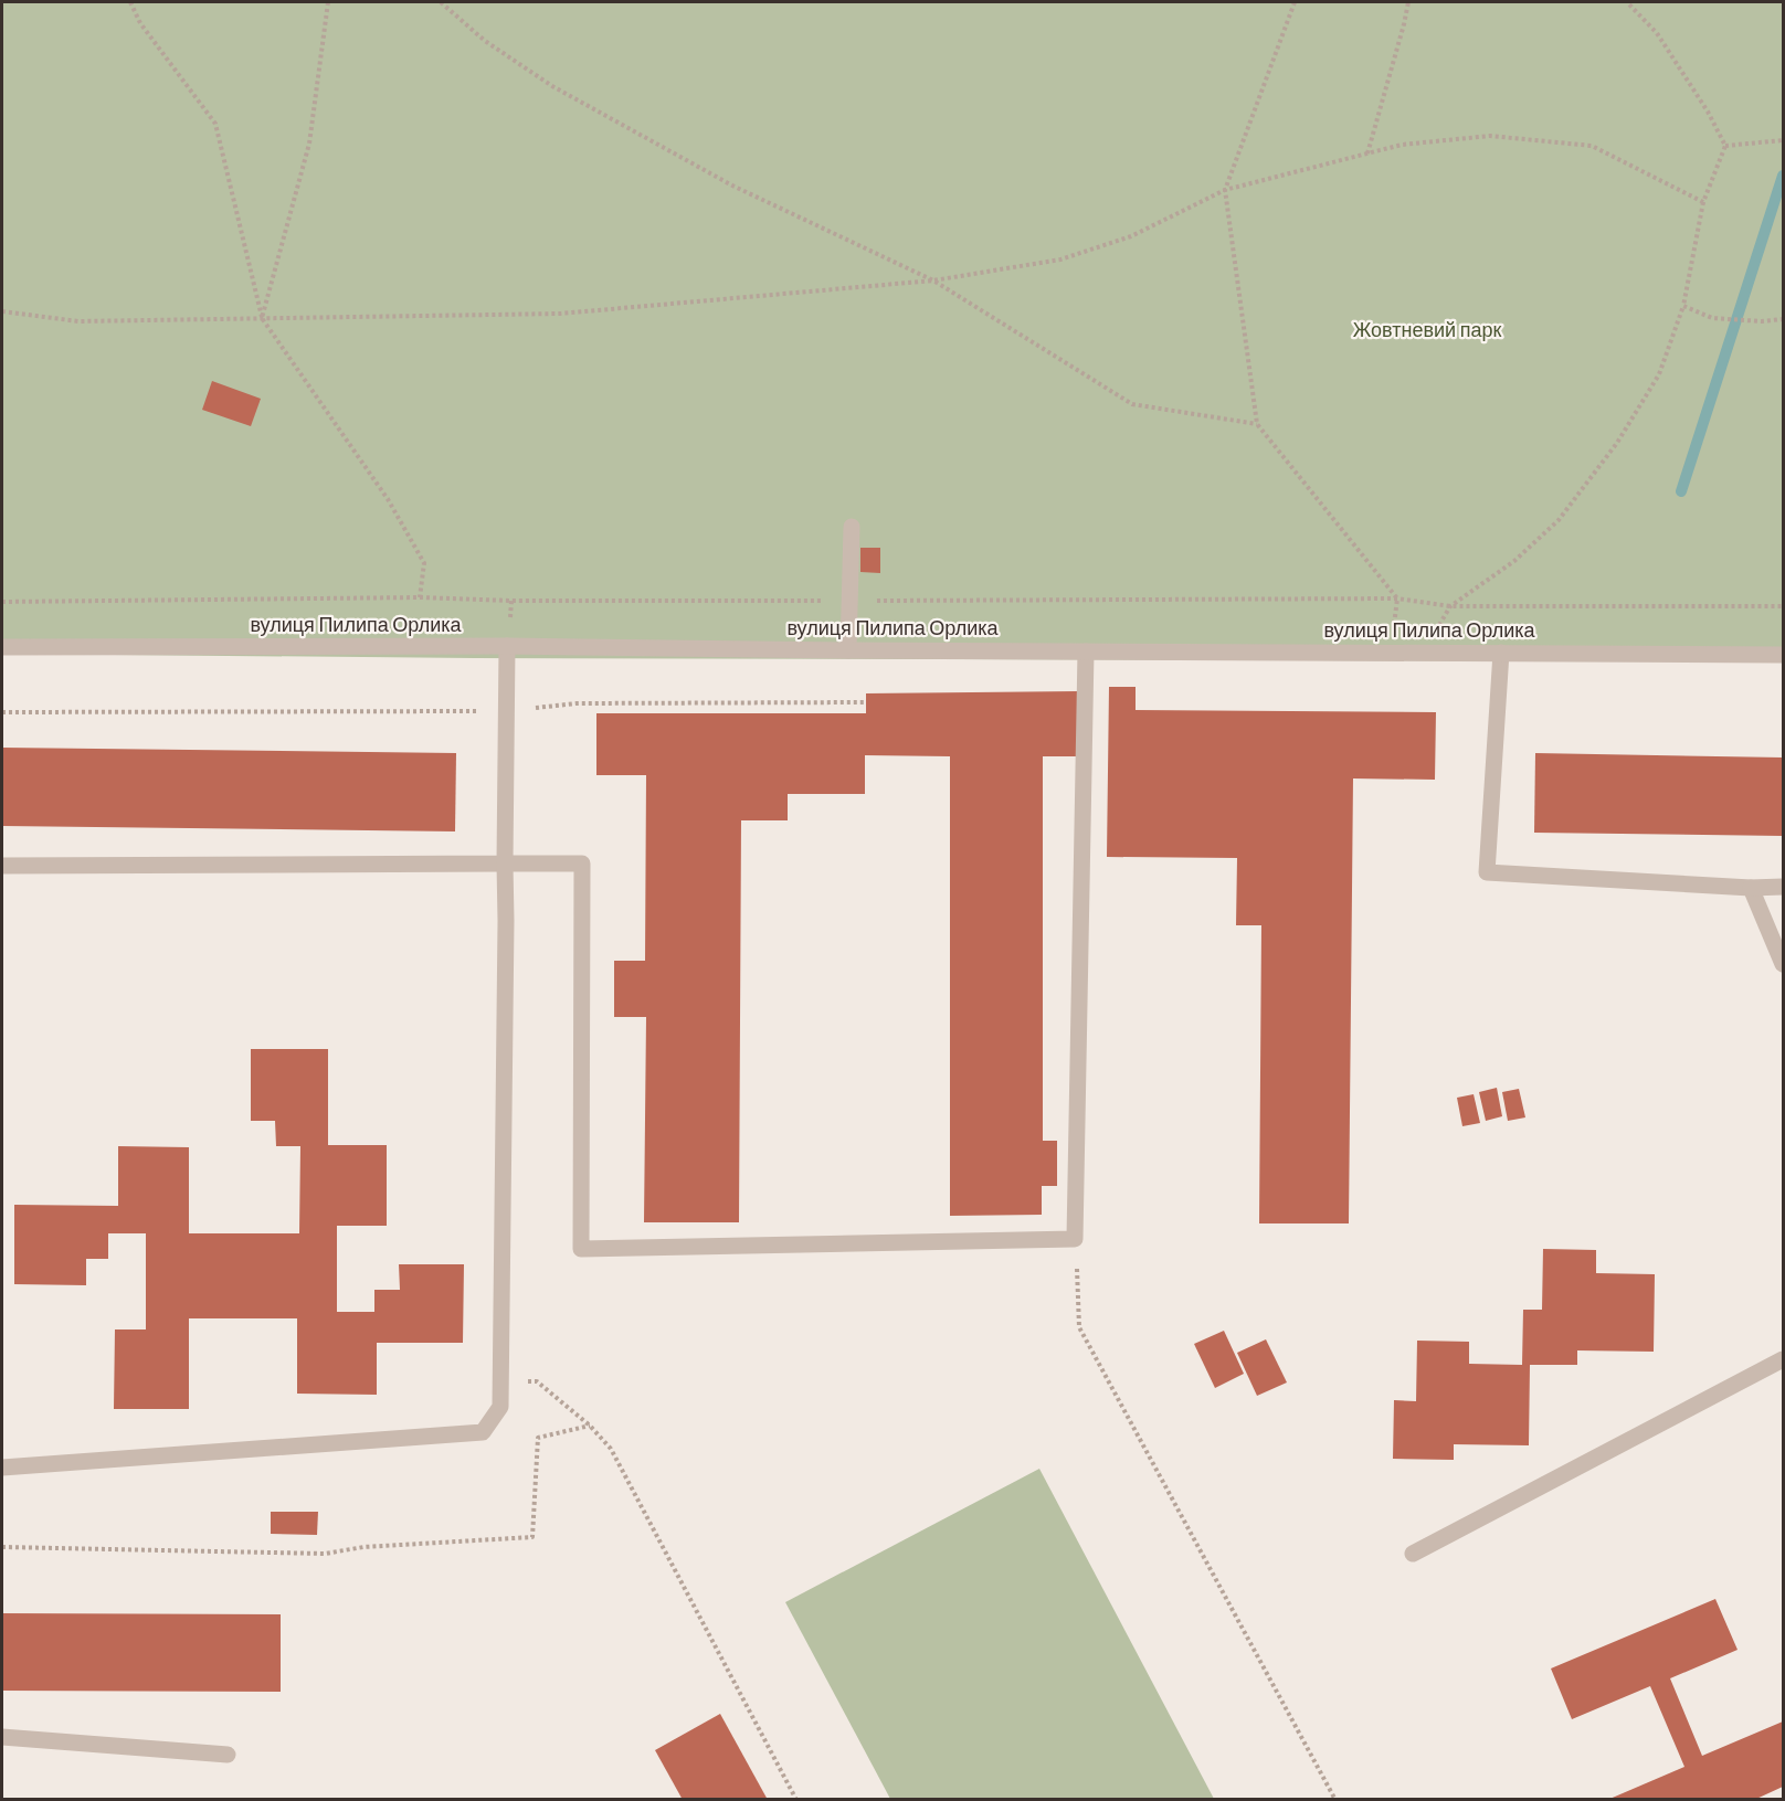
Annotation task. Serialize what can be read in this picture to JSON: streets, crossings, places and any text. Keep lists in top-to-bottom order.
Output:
{
  "streets": {
    "street": ["вулиця Пилипа Орлика"]
  },
  "parks": ["Жовтневий парк"]
}
